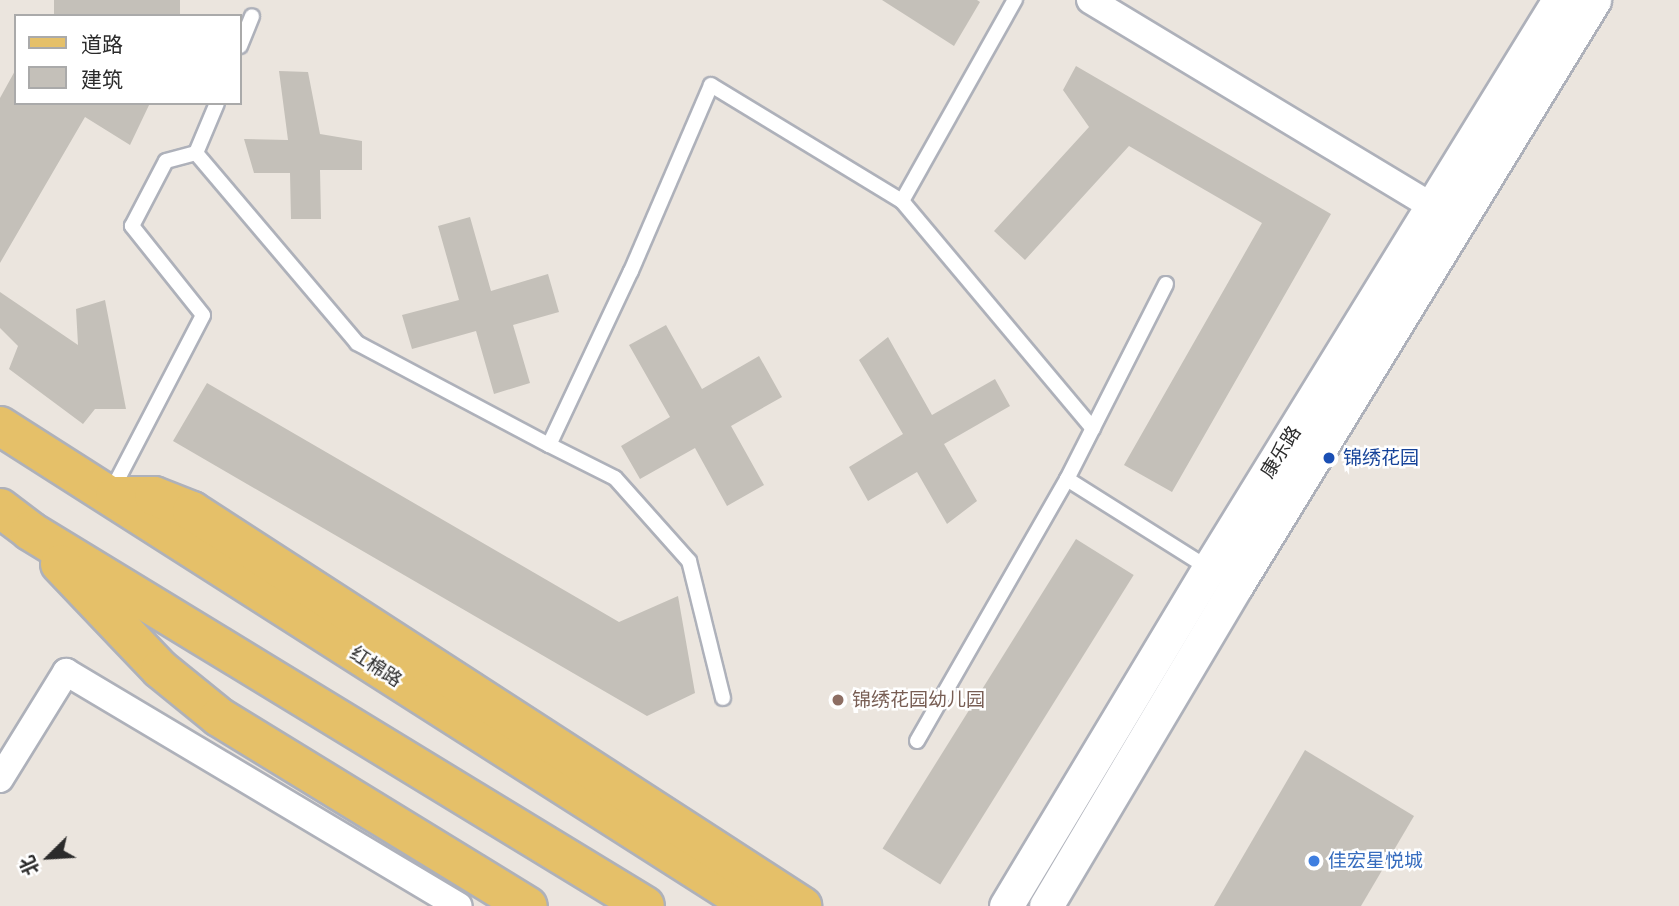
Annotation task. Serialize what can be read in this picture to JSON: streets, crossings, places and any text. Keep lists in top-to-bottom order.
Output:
{
  "streets": {
    "main road": ["红棉路"],
    "street": ["康乐路"]
  },
  "places": ["锦绣花园", "锦绣花园幼儿园", "佳宏星悦城"],
  "legend": ["道路", "建筑"],
  "north": "bottom left"
}
